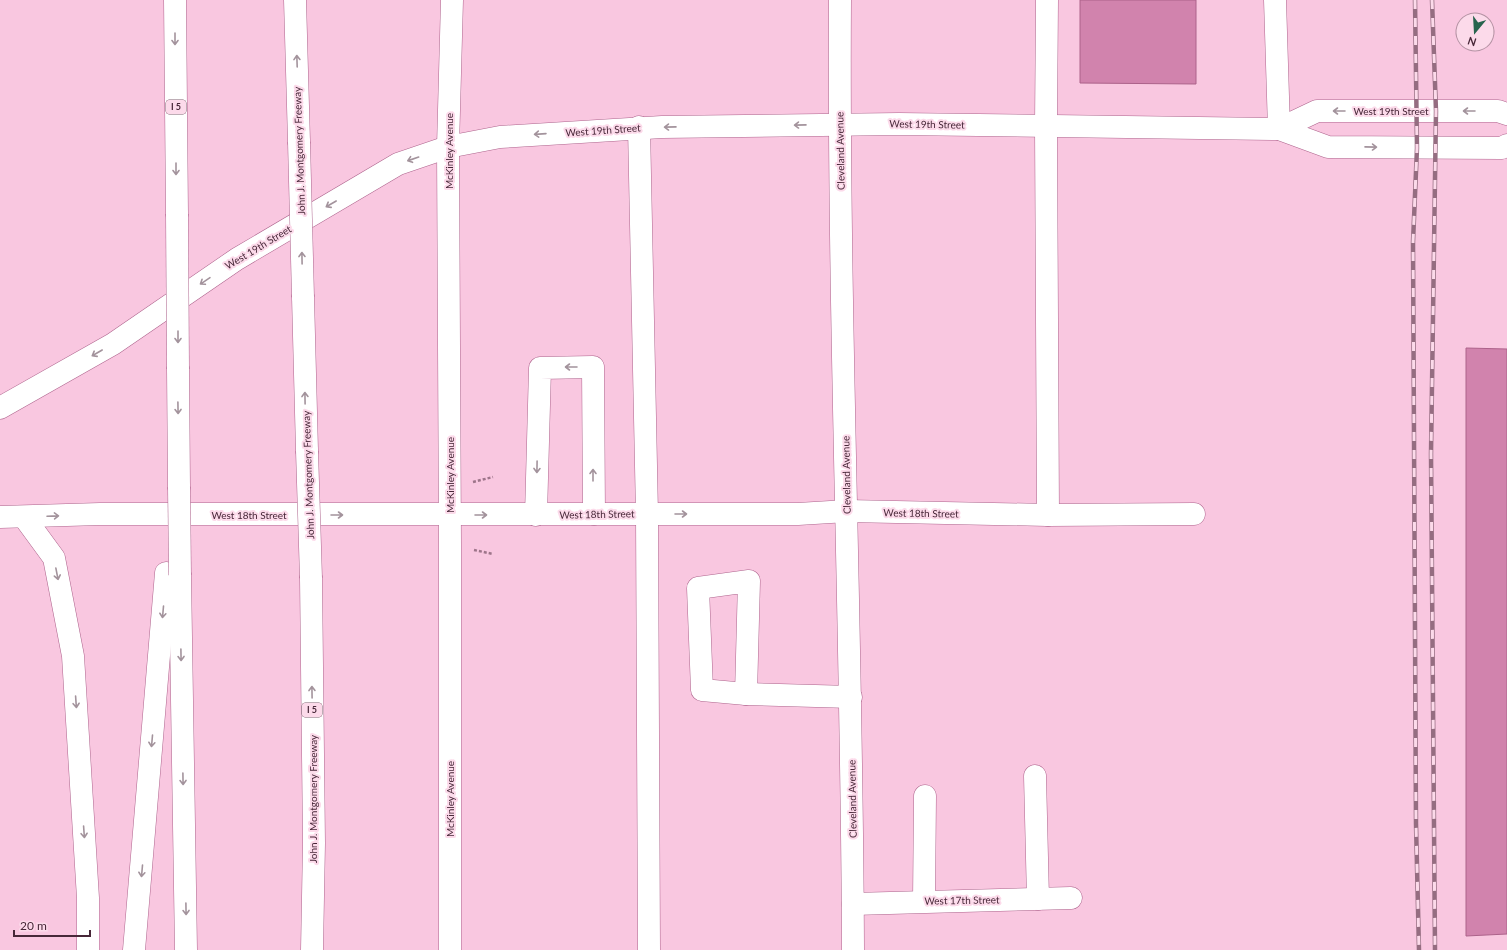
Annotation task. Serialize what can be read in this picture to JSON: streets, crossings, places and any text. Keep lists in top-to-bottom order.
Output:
{
  "streets": {
    "main road": [
      "I 5",
      "West 19th Street",
      "John J. Montgomery Freeway",
      "McKinley Avenue",
      "Cleveland Avenue",
      "West 18th Street",
      "West 17th Street"
    ]
  },
  "crossings": [
    ["West 19th Street", "McKinley Avenue"],
    ["West 19th Street", "Cleveland Avenue"],
    ["McKinley Avenue", "West 18th Street"],
    ["Cleveland Avenue", "West 18th Street"],
    ["Cleveland Avenue", "West 17th Street"]
  ],
  "one_way": ["West 18th Street"],
  "scale_bar": "20 m",
  "north": "bottom"
}
